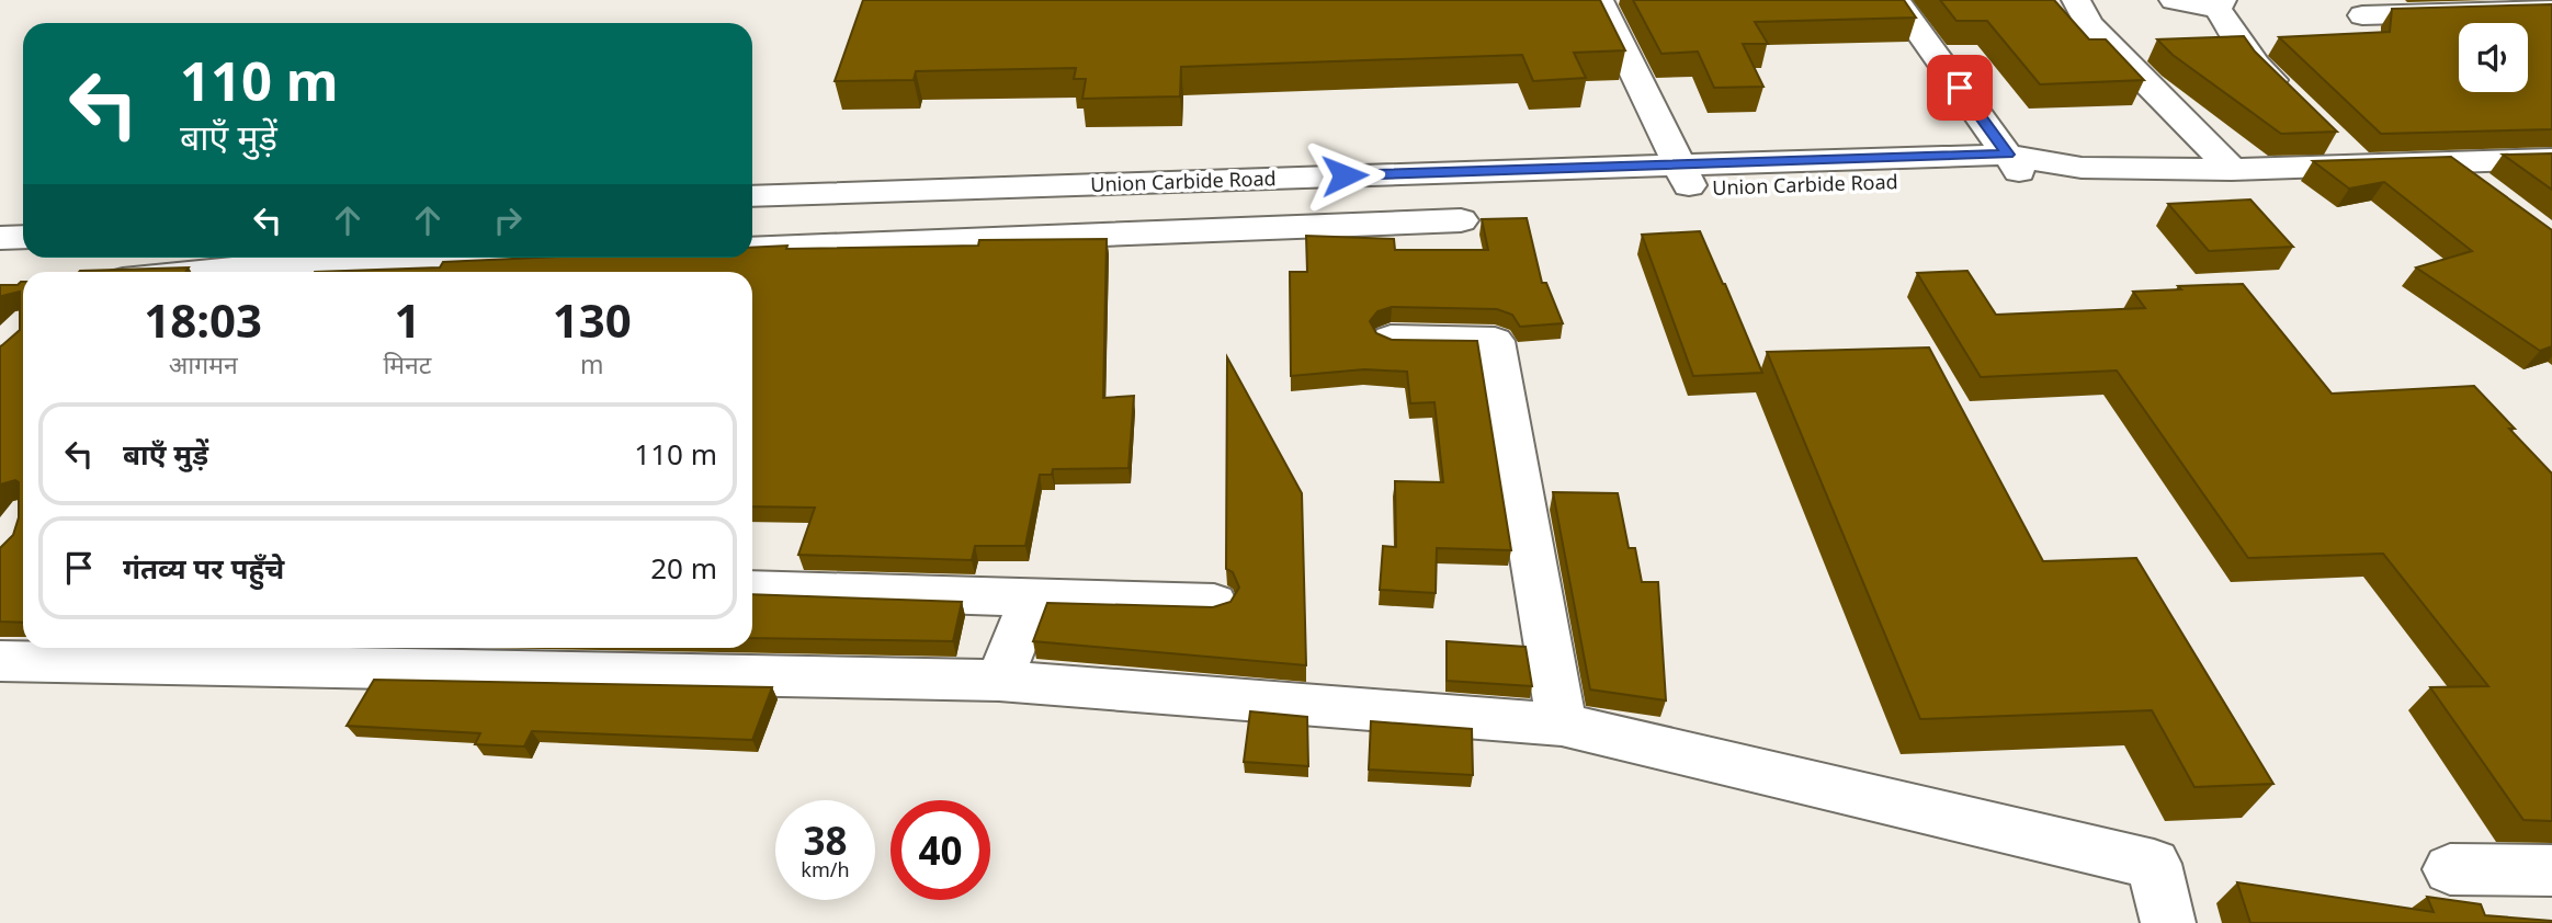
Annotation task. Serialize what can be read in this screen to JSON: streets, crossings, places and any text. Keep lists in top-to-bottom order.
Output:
{
  "streets": {
    "street": ["Union Carbide Road"]
  },
  "page": {
    "turn": ["110 m", "बाएँ मुड़ें"],
    "eta": [
      "18:03",
      "आगमन",
      "1",
      "मिनट",
      "130",
      "m"
    ],
    "list": [
      {
        "name": "बाएँ मुड़ें",
        "value": "110 m"
      },
      {
        "name": "गंतव्य पर पहुँचे",
        "value": "20 m"
      }
    ],
    "speed": "38 km/h",
    "limit": "40"
  }
}
